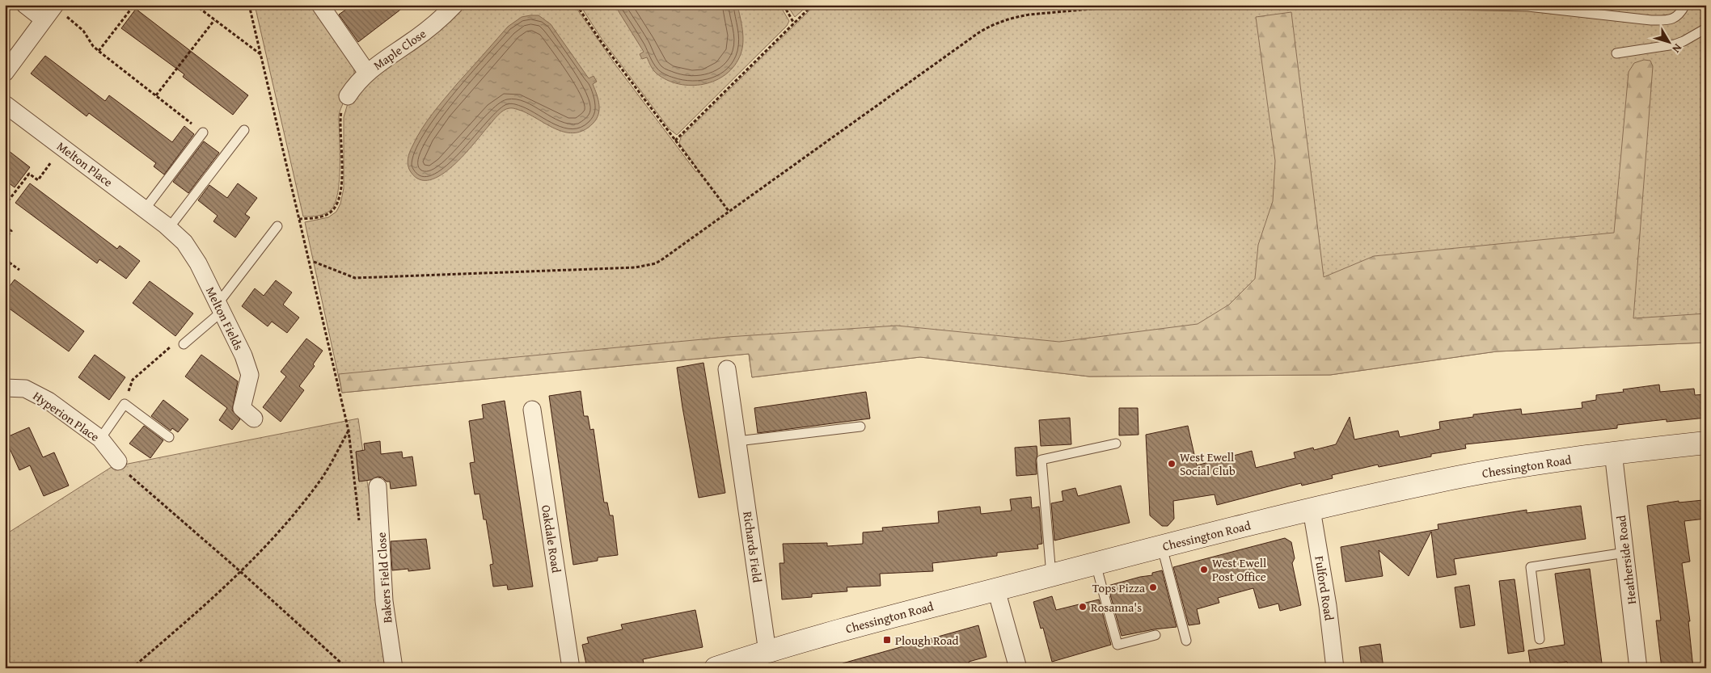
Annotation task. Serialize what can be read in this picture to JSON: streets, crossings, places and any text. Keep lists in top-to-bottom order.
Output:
{
  "streets": {
    "main road": ["Chessington Road"],
    "street": [
      "Maple Close",
      "Melton Place",
      "Melton Fields",
      "Hyperion Place",
      "Oakdale Road",
      "Richards Field",
      "Heatherside Road",
      "Bakers Field Close",
      "Fulford Road"
    ]
  },
  "crossings": [
    ["Melton Place", "Melton Fields"],
    ["Chessington Road", "Richards Field"],
    ["Chessington Road", "Heatherside Road"],
    ["Chessington Road", "Fulford Road"]
  ],
  "places": {
    "other": [
      "West Ewell Social Club",
      "West Ewell Post Office",
      "Tops Pizza",
      "Rosanna's"
    ],
    "transit": ["Plough Road"]
  },
  "north": "bottom right"
}
